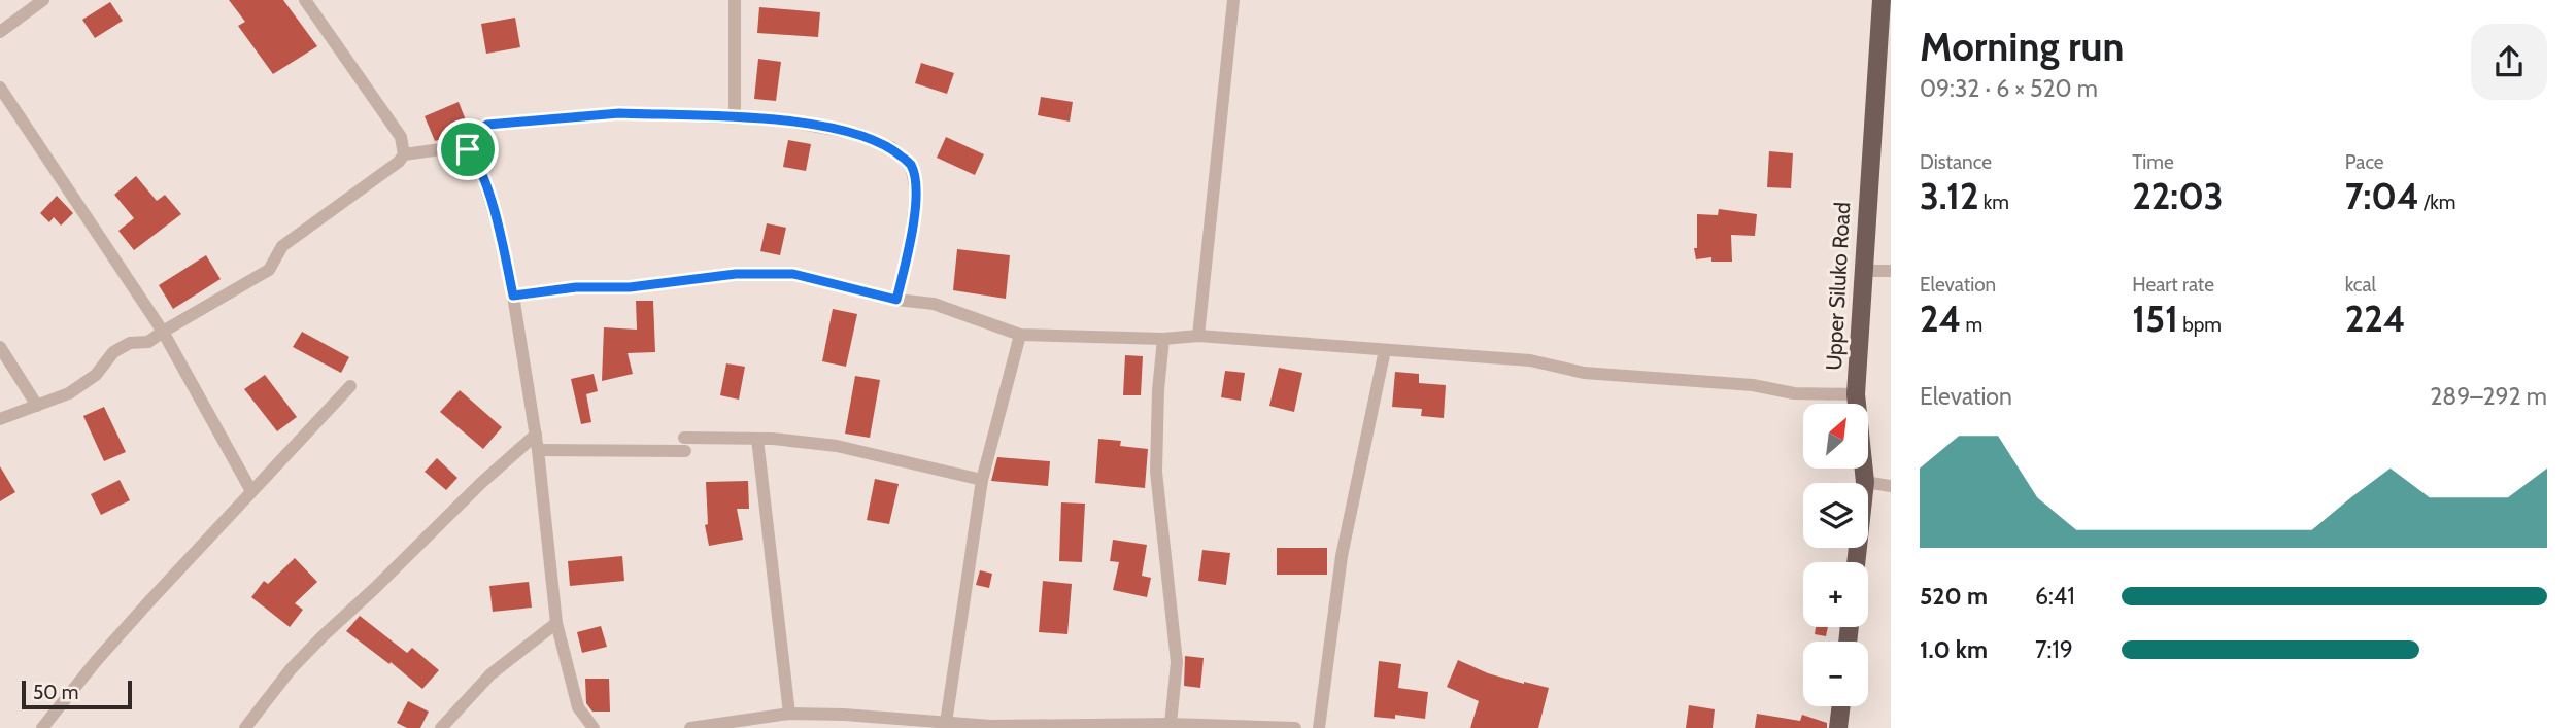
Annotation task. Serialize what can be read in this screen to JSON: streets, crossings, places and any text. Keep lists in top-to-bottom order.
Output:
{
  "streets": {
    "main road": ["Upper Siluko Road"]
  },
  "scale_bar": "50 m",
  "north": "top right",
  "page": {
    "heading": ["Morning run", "09:32 · 6 × 520 m"],
    "stats": [
      ["Distance", "3.12 km"],
      ["Time", "22:03"],
      ["Pace", "7:04 /km"],
      ["Elevation", "24 m"],
      ["Heart rate", "151 bpm"],
      ["kcal", "224"]
    ],
    "chart": ["Elevation", "289–292 m"],
    "map_buttons": ["+", "−"],
    "list": [
      {
        "name": "520 m",
        "note": "6:41"
      },
      {
        "name": "1.0 km",
        "note": "7:19"
      }
    ],
    "scale": "50 m"
  }
}
